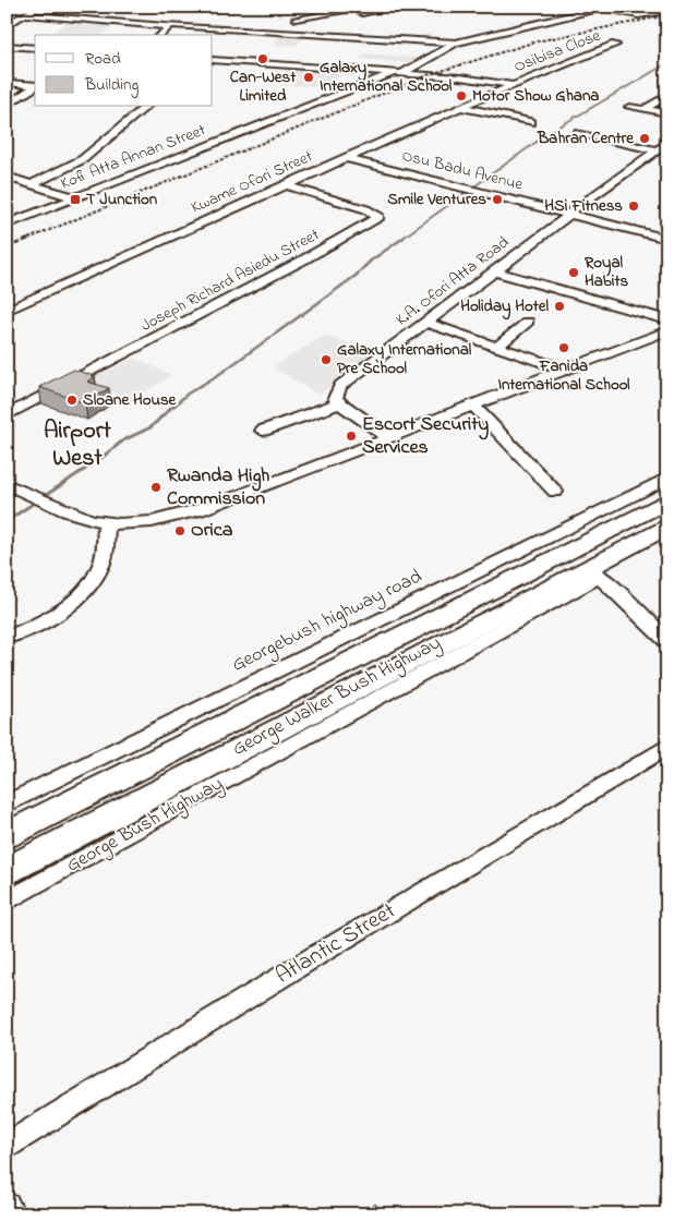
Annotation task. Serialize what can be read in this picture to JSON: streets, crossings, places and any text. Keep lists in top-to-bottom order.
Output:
{
  "streets": {
    "highway": ["George Walker Bush Highway"],
    "street": [
      "Osibisa Close",
      "Kofi Atta Annan Street",
      "Osu Badu Avenue",
      "Kwame Ofori Street",
      "Joseph Richard Asiedu Street",
      "K.A. Ofori Atta Road",
      "Georgebush highway road",
      "George Bush Highway",
      "Atlantic Street"
    ]
  },
  "crossings": [
    ["Osibisa Close", "Kwame Ofori Street"],
    ["Osu Badu Avenue", "Kwame Ofori Street"],
    ["Osu Badu Avenue", "K.A. Ofori Atta Road"],
    ["Kwame Ofori Street", "Joseph Richard Asiedu Street"],
    ["George Walker Bush Highway", "George Bush Highway"]
  ],
  "districts": ["Airport West"],
  "places": {
    "other": [
      "Can-West Limited",
      "Galaxy International School",
      "Motor Show Ghana",
      "Bahran Centre",
      "Smile Ventures",
      "HSi Fitness",
      "Royal Habits",
      "Holiday Hotel",
      "Fanida International School",
      "Galaxy International Pre School",
      "Sloane House",
      "Escort Security Services",
      "Rwanda High Commission",
      "Orica"
    ],
    "transit": ["T Junction"]
  },
  "legend": ["Road", "Building"]
}
